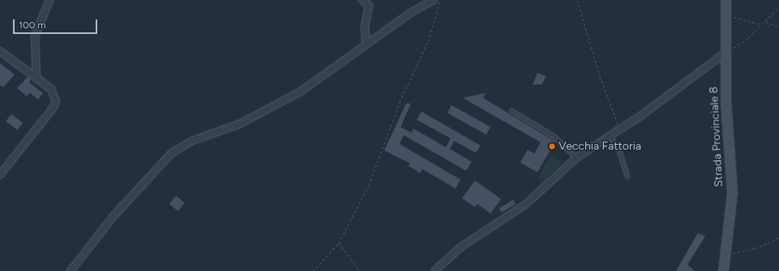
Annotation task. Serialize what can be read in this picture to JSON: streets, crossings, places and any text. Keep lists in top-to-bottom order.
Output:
{
  "streets": {
    "main road": ["Strada Provinciale 8"]
  },
  "places": ["Vecchia Fattoria"],
  "scale_bar": "100 m"
}
